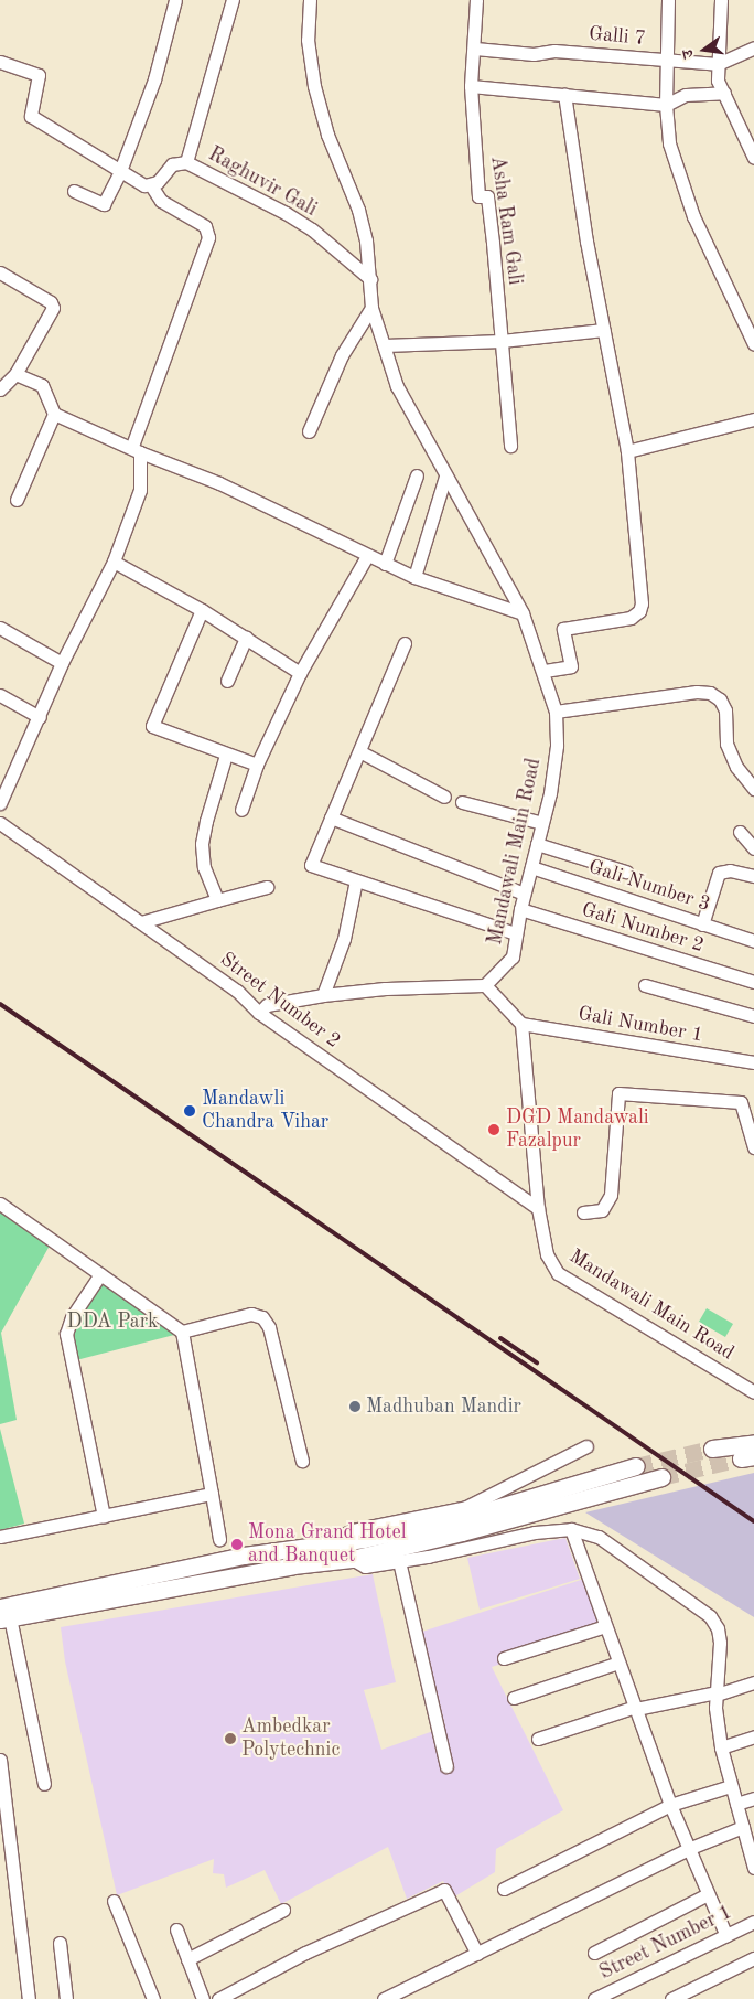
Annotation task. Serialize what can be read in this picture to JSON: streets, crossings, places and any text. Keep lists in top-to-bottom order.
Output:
{
  "streets": {
    "street": [
      "Galli 7",
      "Raghuvir Gali",
      "Asha Ram Gali",
      "Mandawali Main Road",
      "Gali Number 3",
      "Gali Number 2",
      "Street Number 2",
      "Gali Number 1",
      "Street Number 1"
    ]
  },
  "crossings": [
    ["Galli 7", "Asha Ram Gali"],
    ["Raghuvir Gali", "Mandawali Main Road"],
    ["Mandawali Main Road", "Gali Number 3"],
    ["Mandawali Main Road", "Gali Number 2"],
    ["Mandawali Main Road", "Street Number 2"],
    ["Mandawali Main Road", "Gali Number 1"]
  ],
  "parks": ["DDA Park"],
  "places": [
    "Mandawli Chandra Vihar",
    "DGD Mandawali Fazalpur",
    "Madhuban Mandir",
    "Mona Grand Hotel and Banquet",
    "Ambedkar Polytechnic"
  ],
  "north": "left"
}
